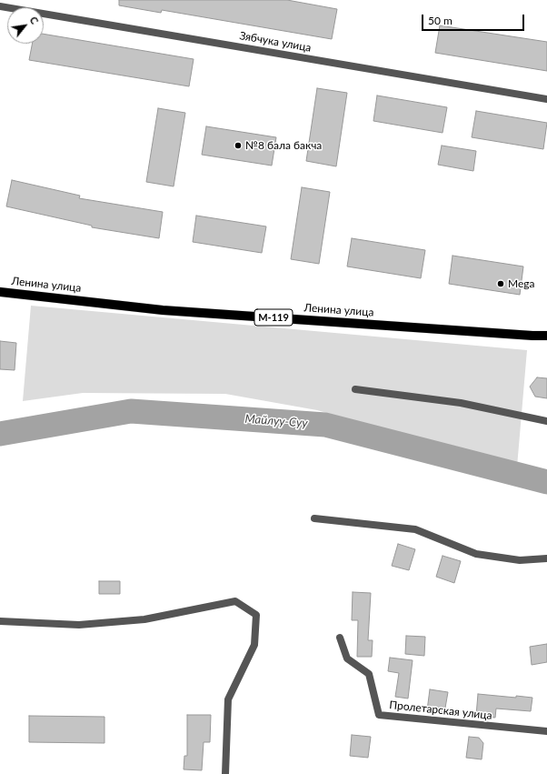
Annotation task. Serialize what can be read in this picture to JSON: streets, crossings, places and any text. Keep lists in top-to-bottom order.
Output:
{
  "streets": {
    "main road": ["Ленина улица", "М-119"],
    "street": ["Зябчука улица", "Пролетарская улица"]
  },
  "water": ["Майлуу-Суу"],
  "places": ["№8 бала бакча", "Mega"],
  "scale_bar": "50 m",
  "north": "top right"
}
